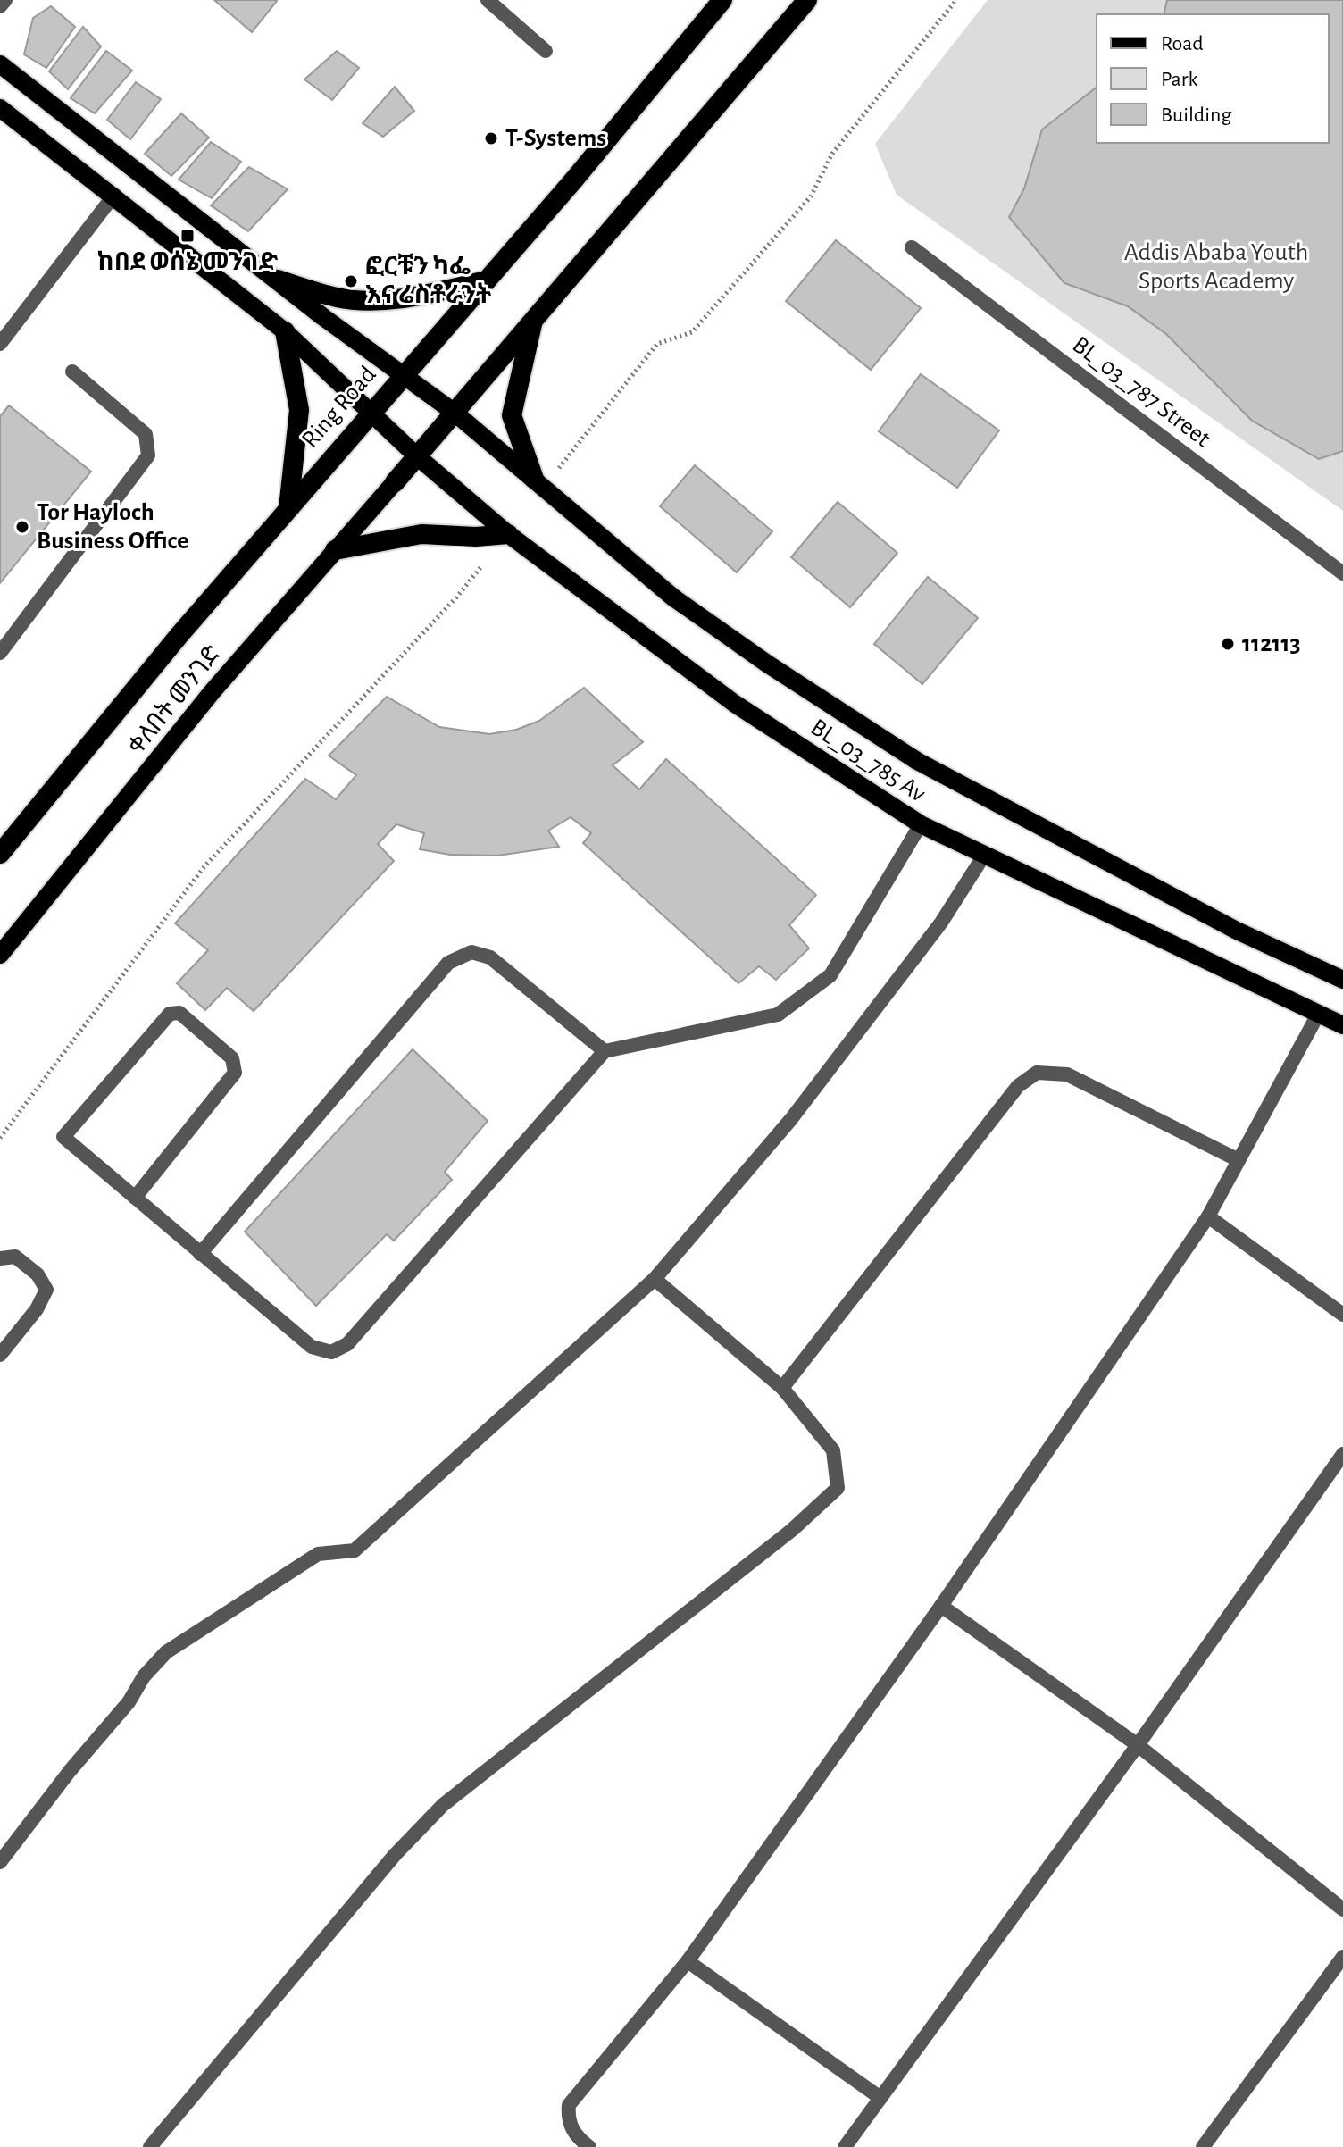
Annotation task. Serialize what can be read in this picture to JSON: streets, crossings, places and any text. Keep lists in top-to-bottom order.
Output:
{
  "streets": {
    "highway": ["Ring Road"],
    "main road": ["ቀለበት መንገድ", "BL_03_785 Av"],
    "street": ["BL_03_787 Street"]
  },
  "crossings": [
    ["Ring Road", "BL_03_785 Av"]
  ],
  "parks": ["Addis Ababa Youth Sports Academy"],
  "places": {
    "other": [
      "T-Systems",
      "ፎርቹን ካፌ እና ሬስቶራንት",
      "Tor Hayloch Business Office",
      "112113"
    ],
    "transit": ["ከበደ ወሰኔ መንገድ"]
  },
  "legend": ["Road", "Park", "Building"]
}
